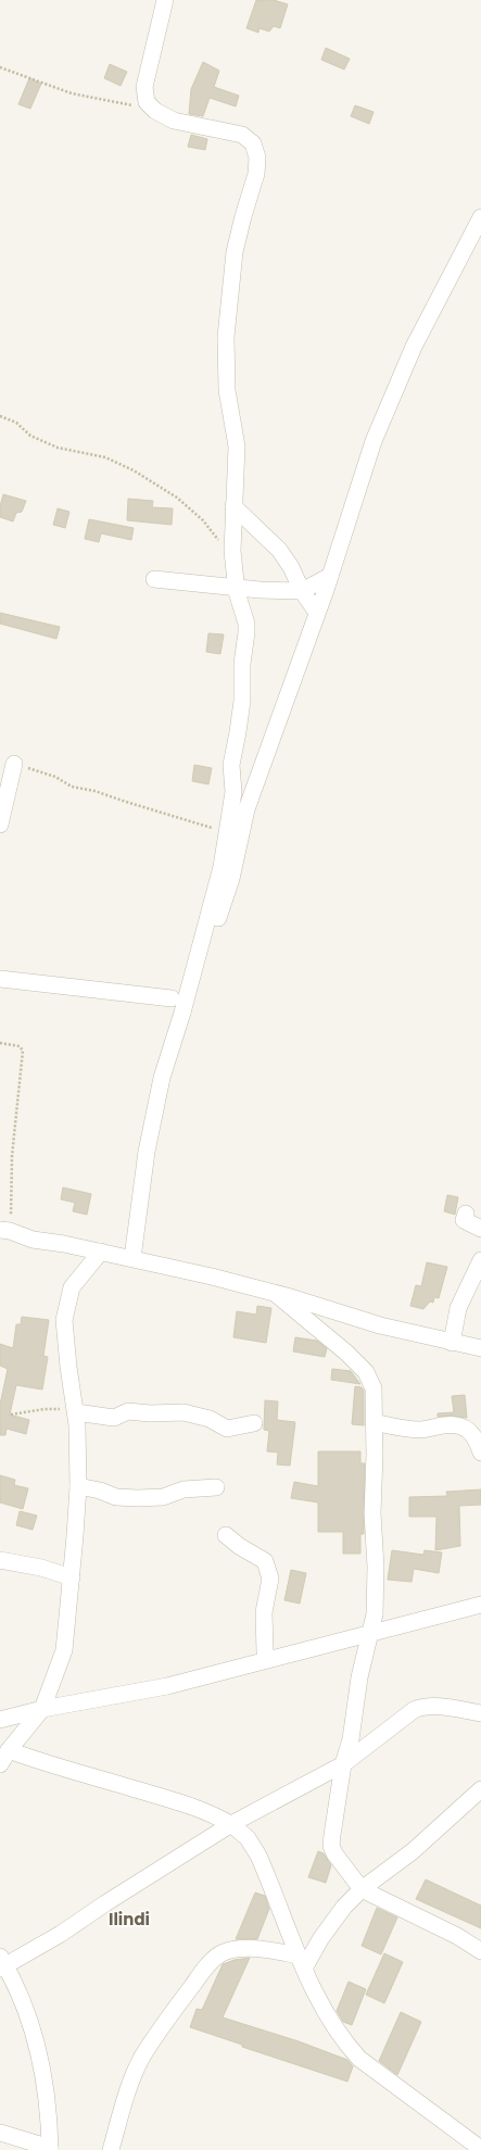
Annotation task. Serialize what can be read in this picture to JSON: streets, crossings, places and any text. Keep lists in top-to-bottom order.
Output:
{
  "districts": ["Ilindi"]
}
